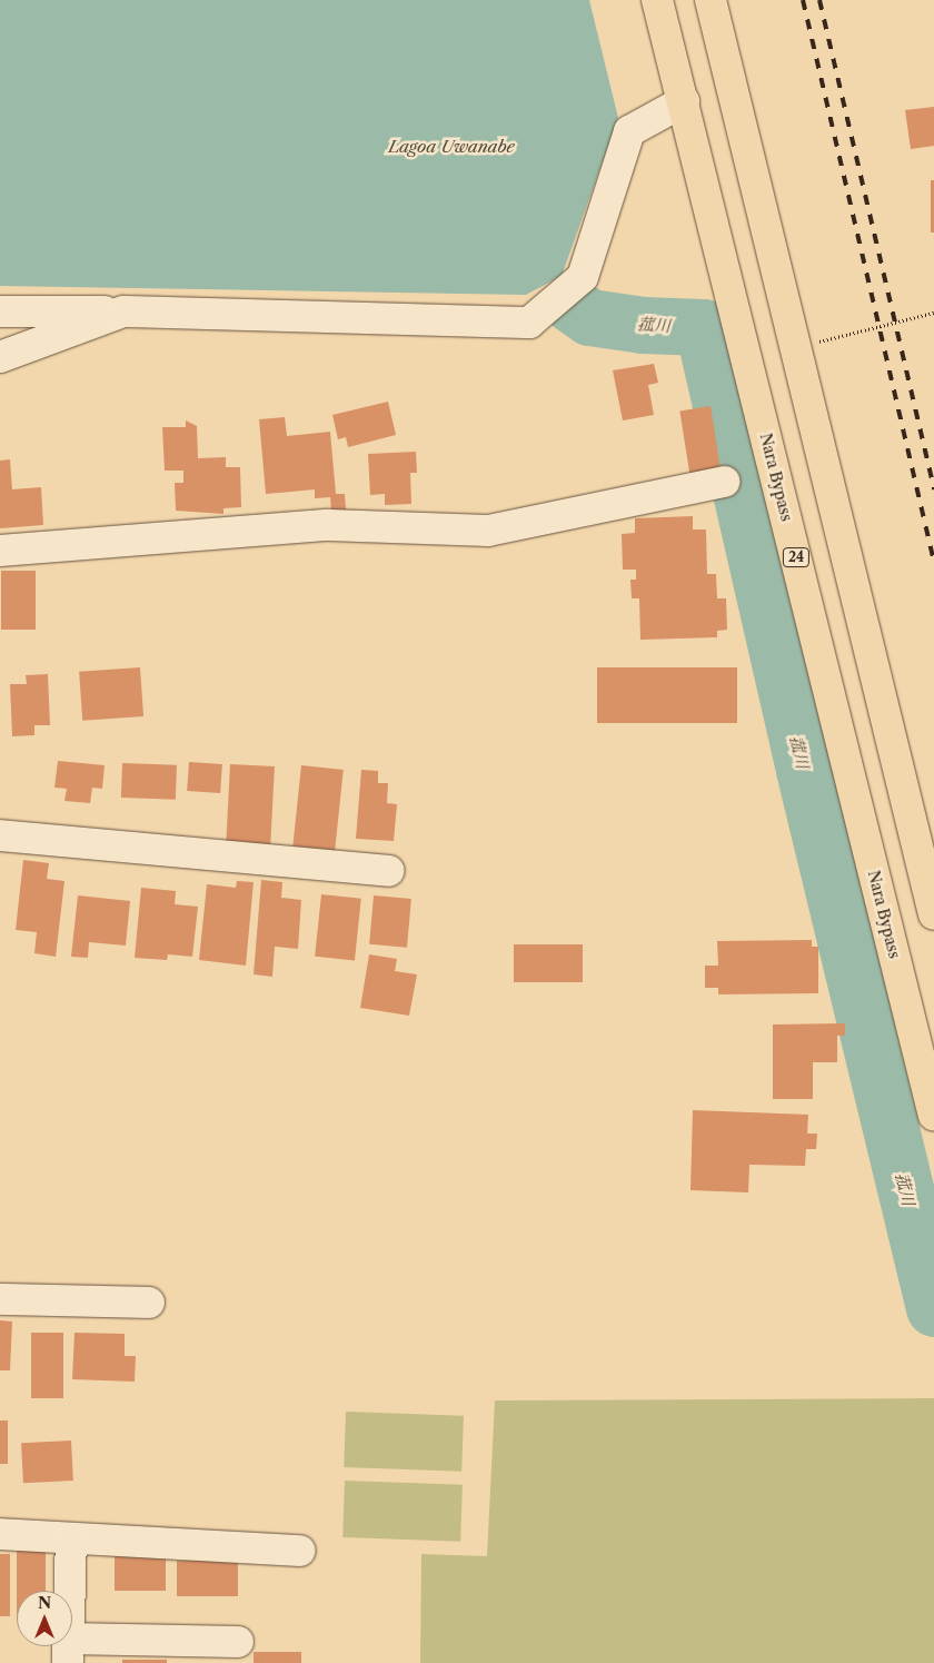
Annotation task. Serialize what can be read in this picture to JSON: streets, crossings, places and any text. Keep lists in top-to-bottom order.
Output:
{
  "streets": {
    "highway": ["Nara Bypass", "24"]
  },
  "water": ["Lagoa Uwanabe", "菰川"],
  "north": "top"
}
